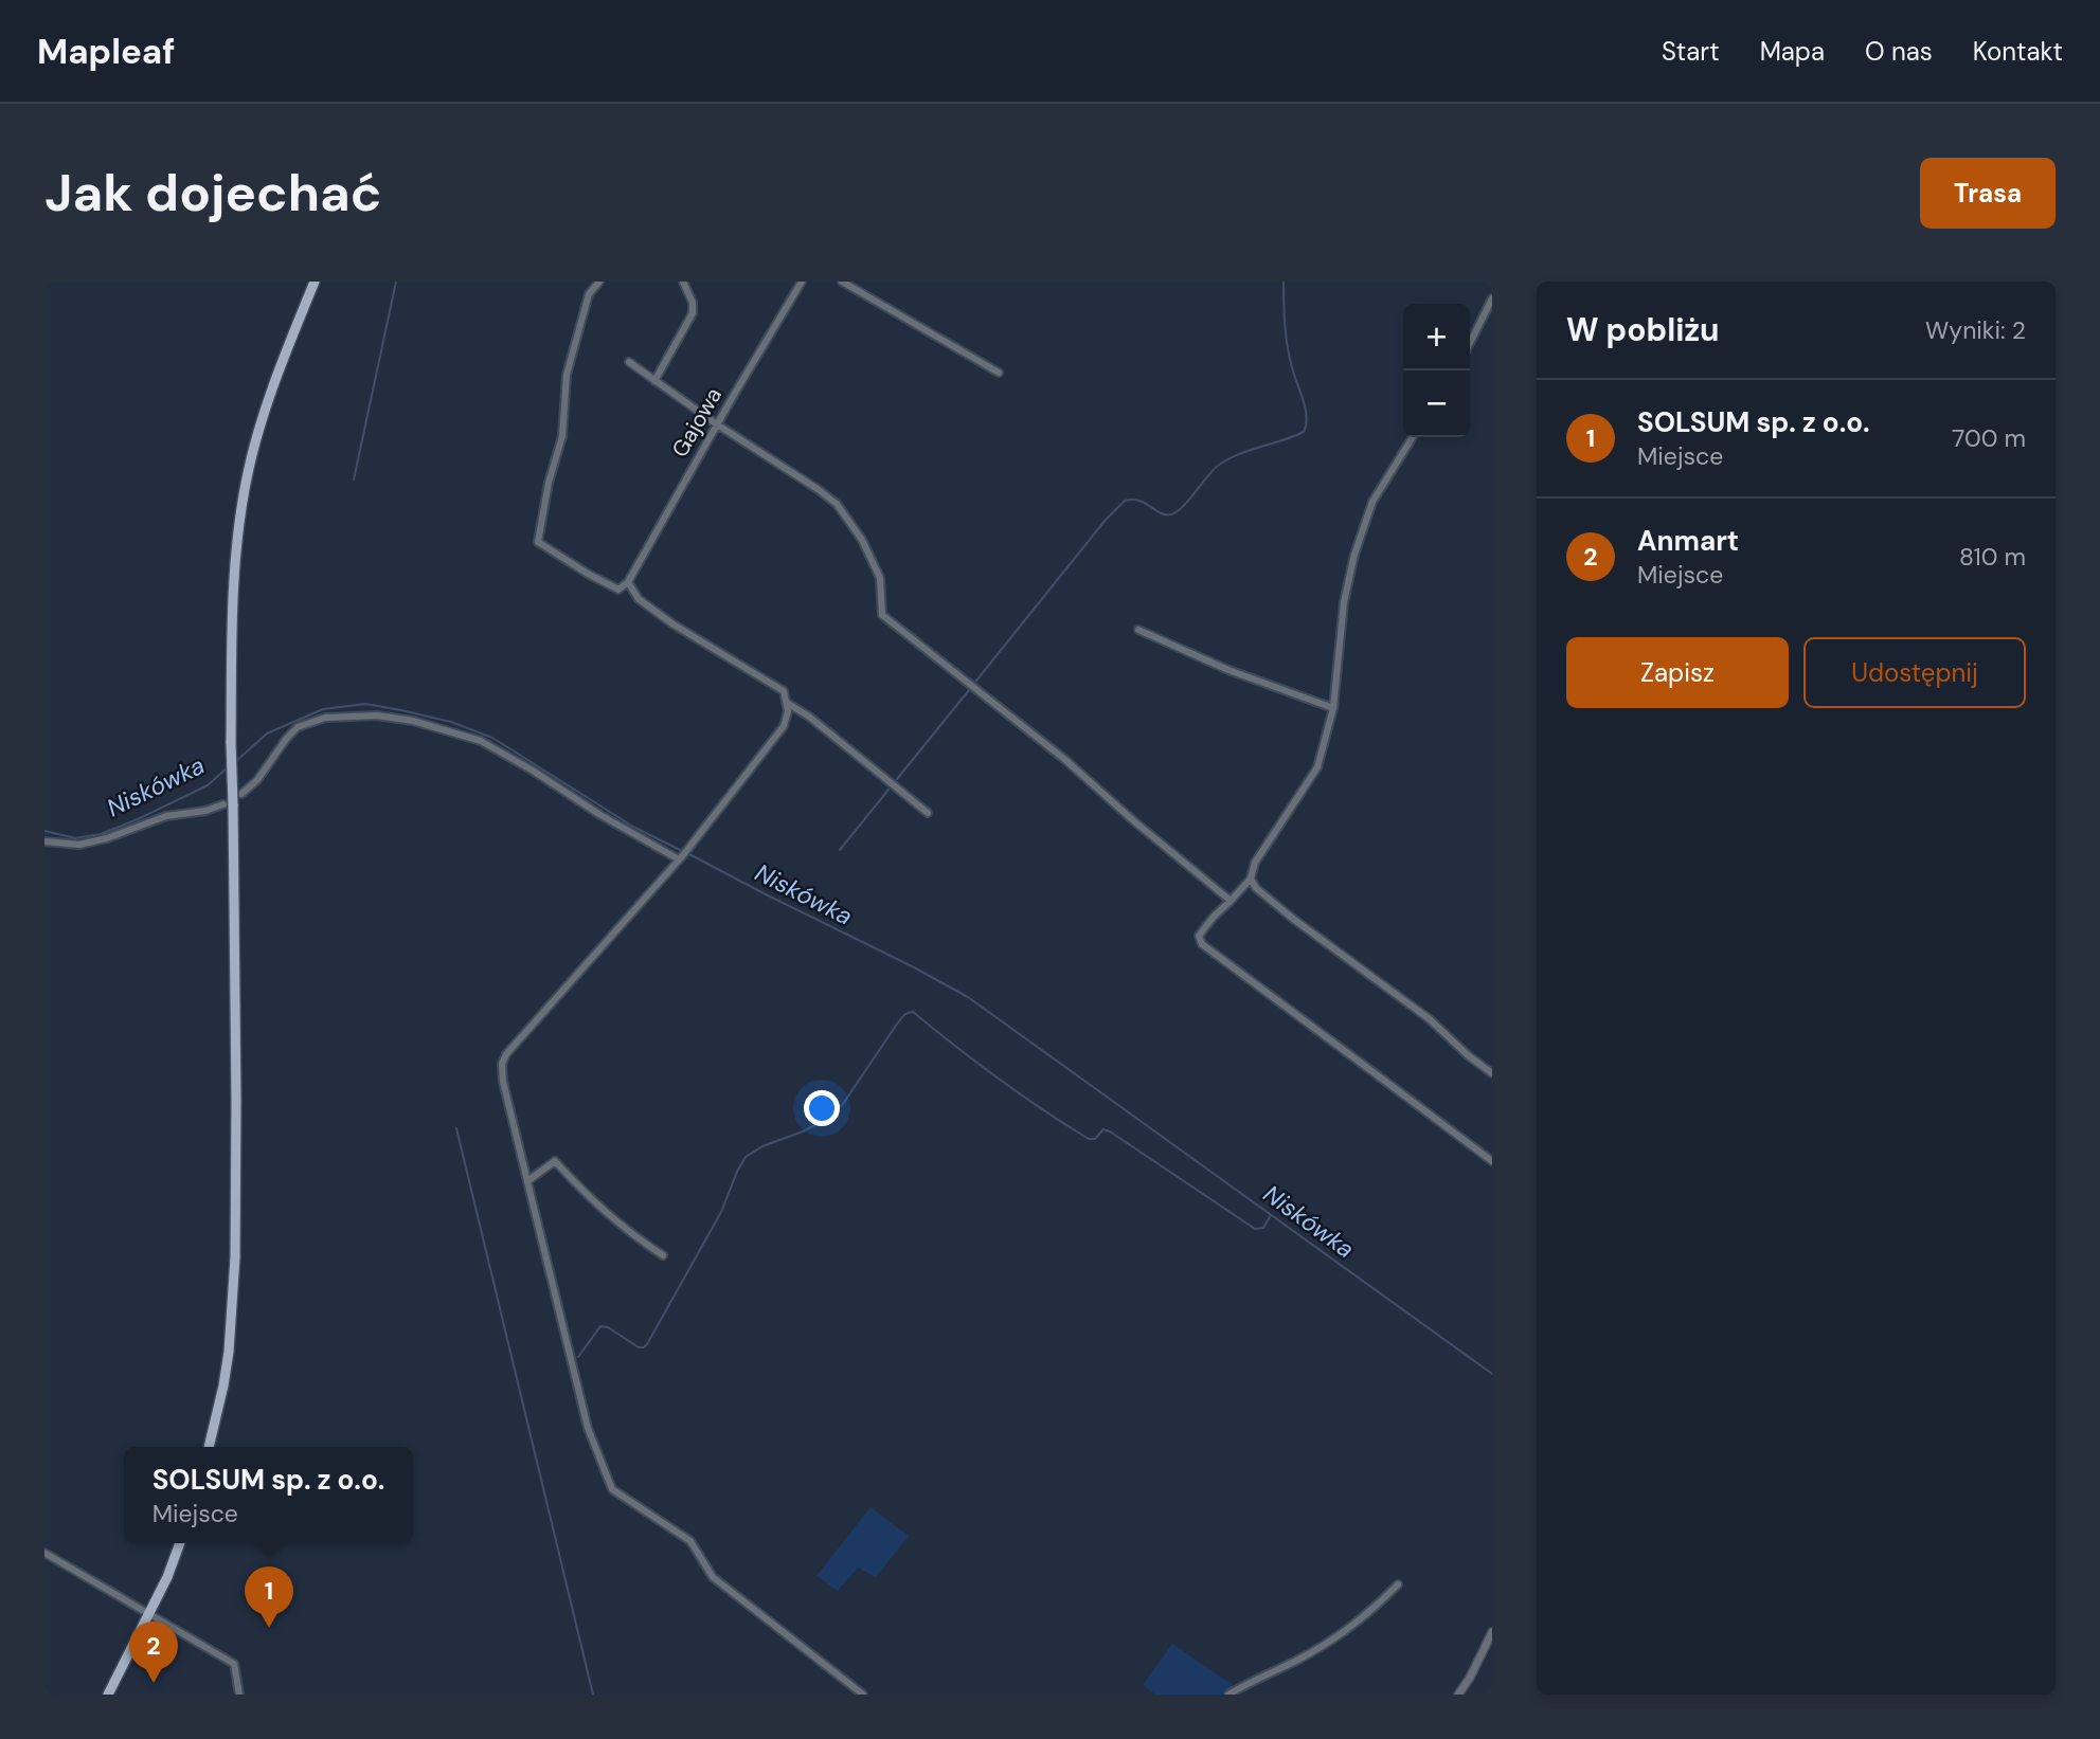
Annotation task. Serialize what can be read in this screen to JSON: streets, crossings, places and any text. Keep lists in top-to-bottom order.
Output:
{
  "streets": {
    "street": ["Gajowa"]
  },
  "water": ["Niskówka"],
  "page": {
    "header": "Mapleaf",
    "nav": [
      "Start",
      "Mapa",
      "O nas",
      "Kontakt"
    ],
    "buttons": [
      "Trasa",
      ["Zapisz", "Udostępnij"]
    ],
    "title": "Jak dojechać",
    "heading": ["W pobliżu", "Wyniki: 2"],
    "map_buttons": ["+", "−"],
    "list": [
      {
        "mark": "1",
        "name": "SOLSUM sp. z o.o.",
        "note": "Miejsce",
        "value": "700 m"
      },
      {
        "mark": "2",
        "name": "Anmart",
        "note": "Miejsce",
        "value": "810 m"
      }
    ],
    "popup": ["SOLSUM sp. z o.o.", "Miejsce"],
    "pins": ["1", "2"]
  }
}
